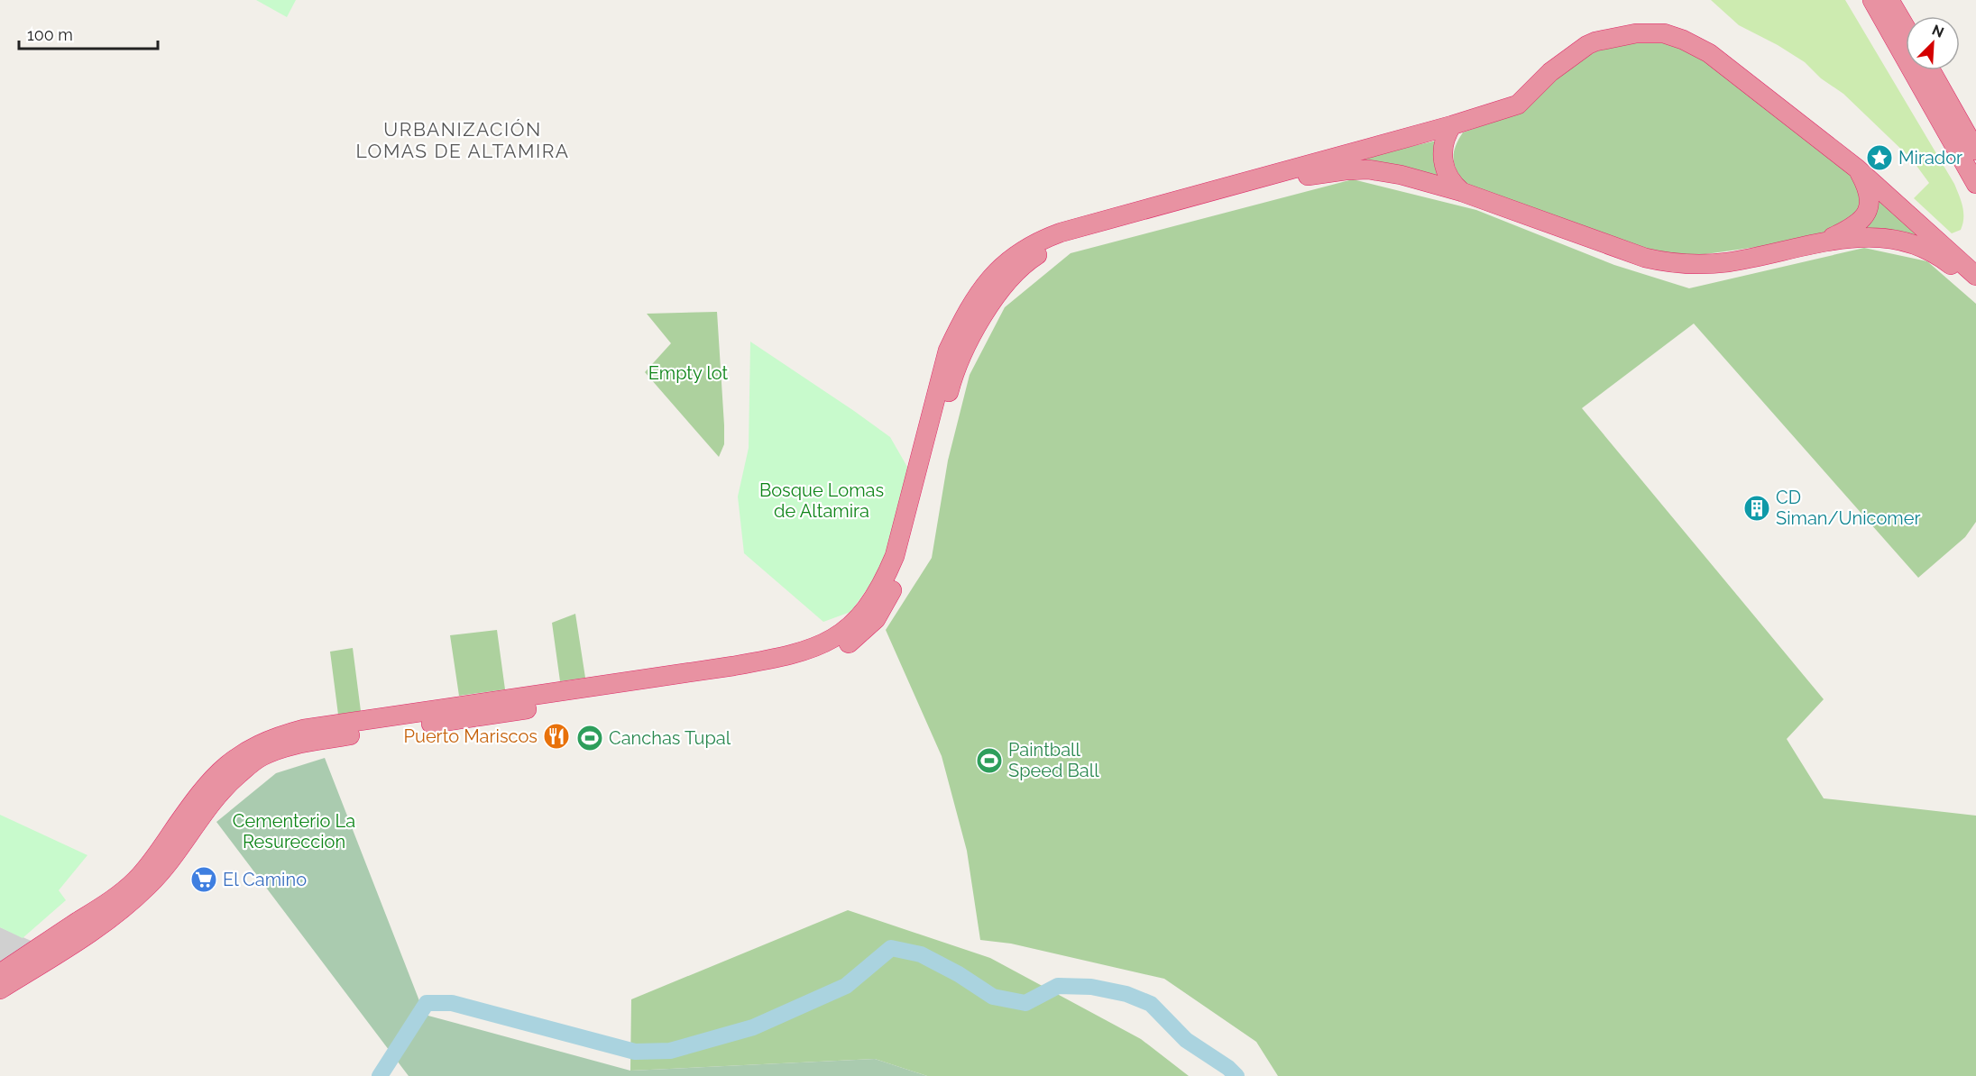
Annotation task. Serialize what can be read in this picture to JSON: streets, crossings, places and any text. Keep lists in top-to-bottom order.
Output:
{
  "districts": ["URBANIZACIÓN LOMAS DE ALTAMIRA"],
  "parks": ["Empty lot", "Bosque Lomas de Altamira", "Cementerio La Resureccion"],
  "places": {
    "place": ["Mirador"],
    "building": ["CD Siman/Unicomer"],
    "restaurant": ["Puerto Mariscos"],
    "sports": ["Canchas Tupal", "Paintball Speed Ball"],
    "supermarket": ["El Camino"]
  },
  "scale_bar": "100 m",
  "north": "top right"
}
